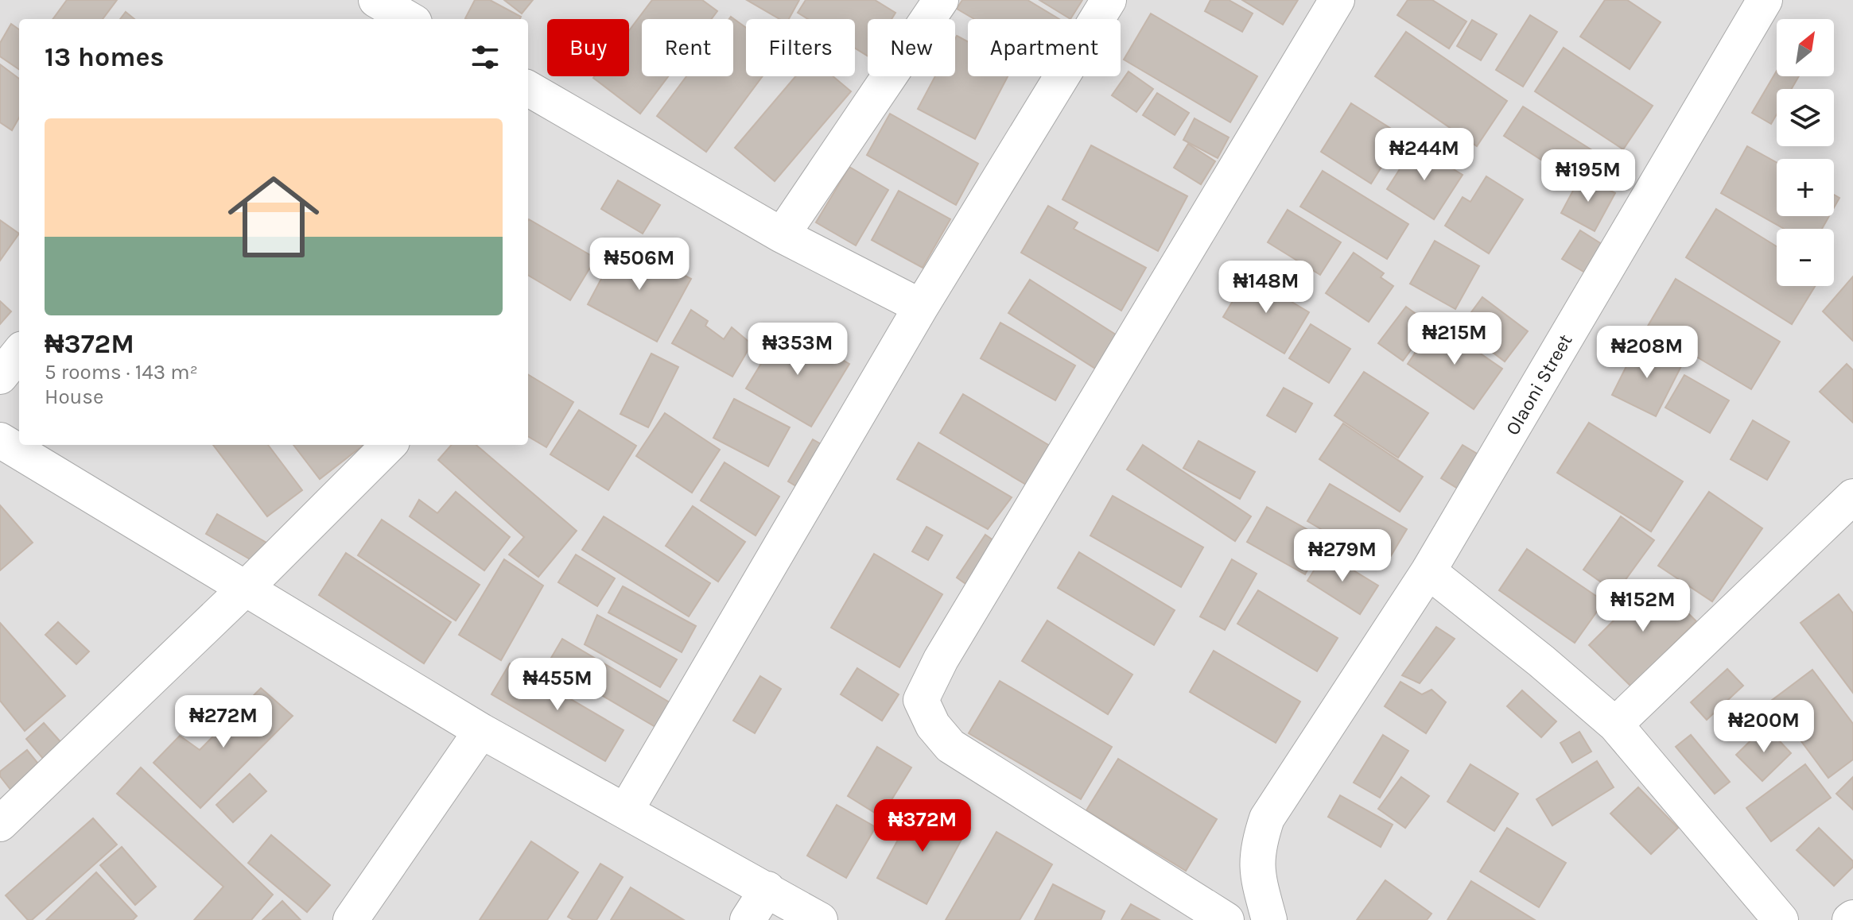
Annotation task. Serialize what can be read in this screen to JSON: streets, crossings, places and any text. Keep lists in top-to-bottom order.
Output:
{
  "streets": {
    "street": ["Olaoni Street"]
  },
  "north": "top right",
  "page": {
    "map_buttons": ["+", "−"],
    "chip": [
      "Buy",
      "Rent",
      "Filters",
      "New",
      "Apartment"
    ],
    "heading": "13 homes",
    "list": [
      {
        "name": "₦372M",
        "note": "5 rooms · 143 m² · House"
      }
    ],
    "price": [
      "₦244M",
      "₦195M",
      "₦506M",
      "₦148M",
      "₦215M",
      "₦353M",
      "₦208M",
      "₦279M",
      "₦152M",
      "₦455M",
      "₦272M",
      "₦200M",
      "₦372M"
    ]
  }
}
